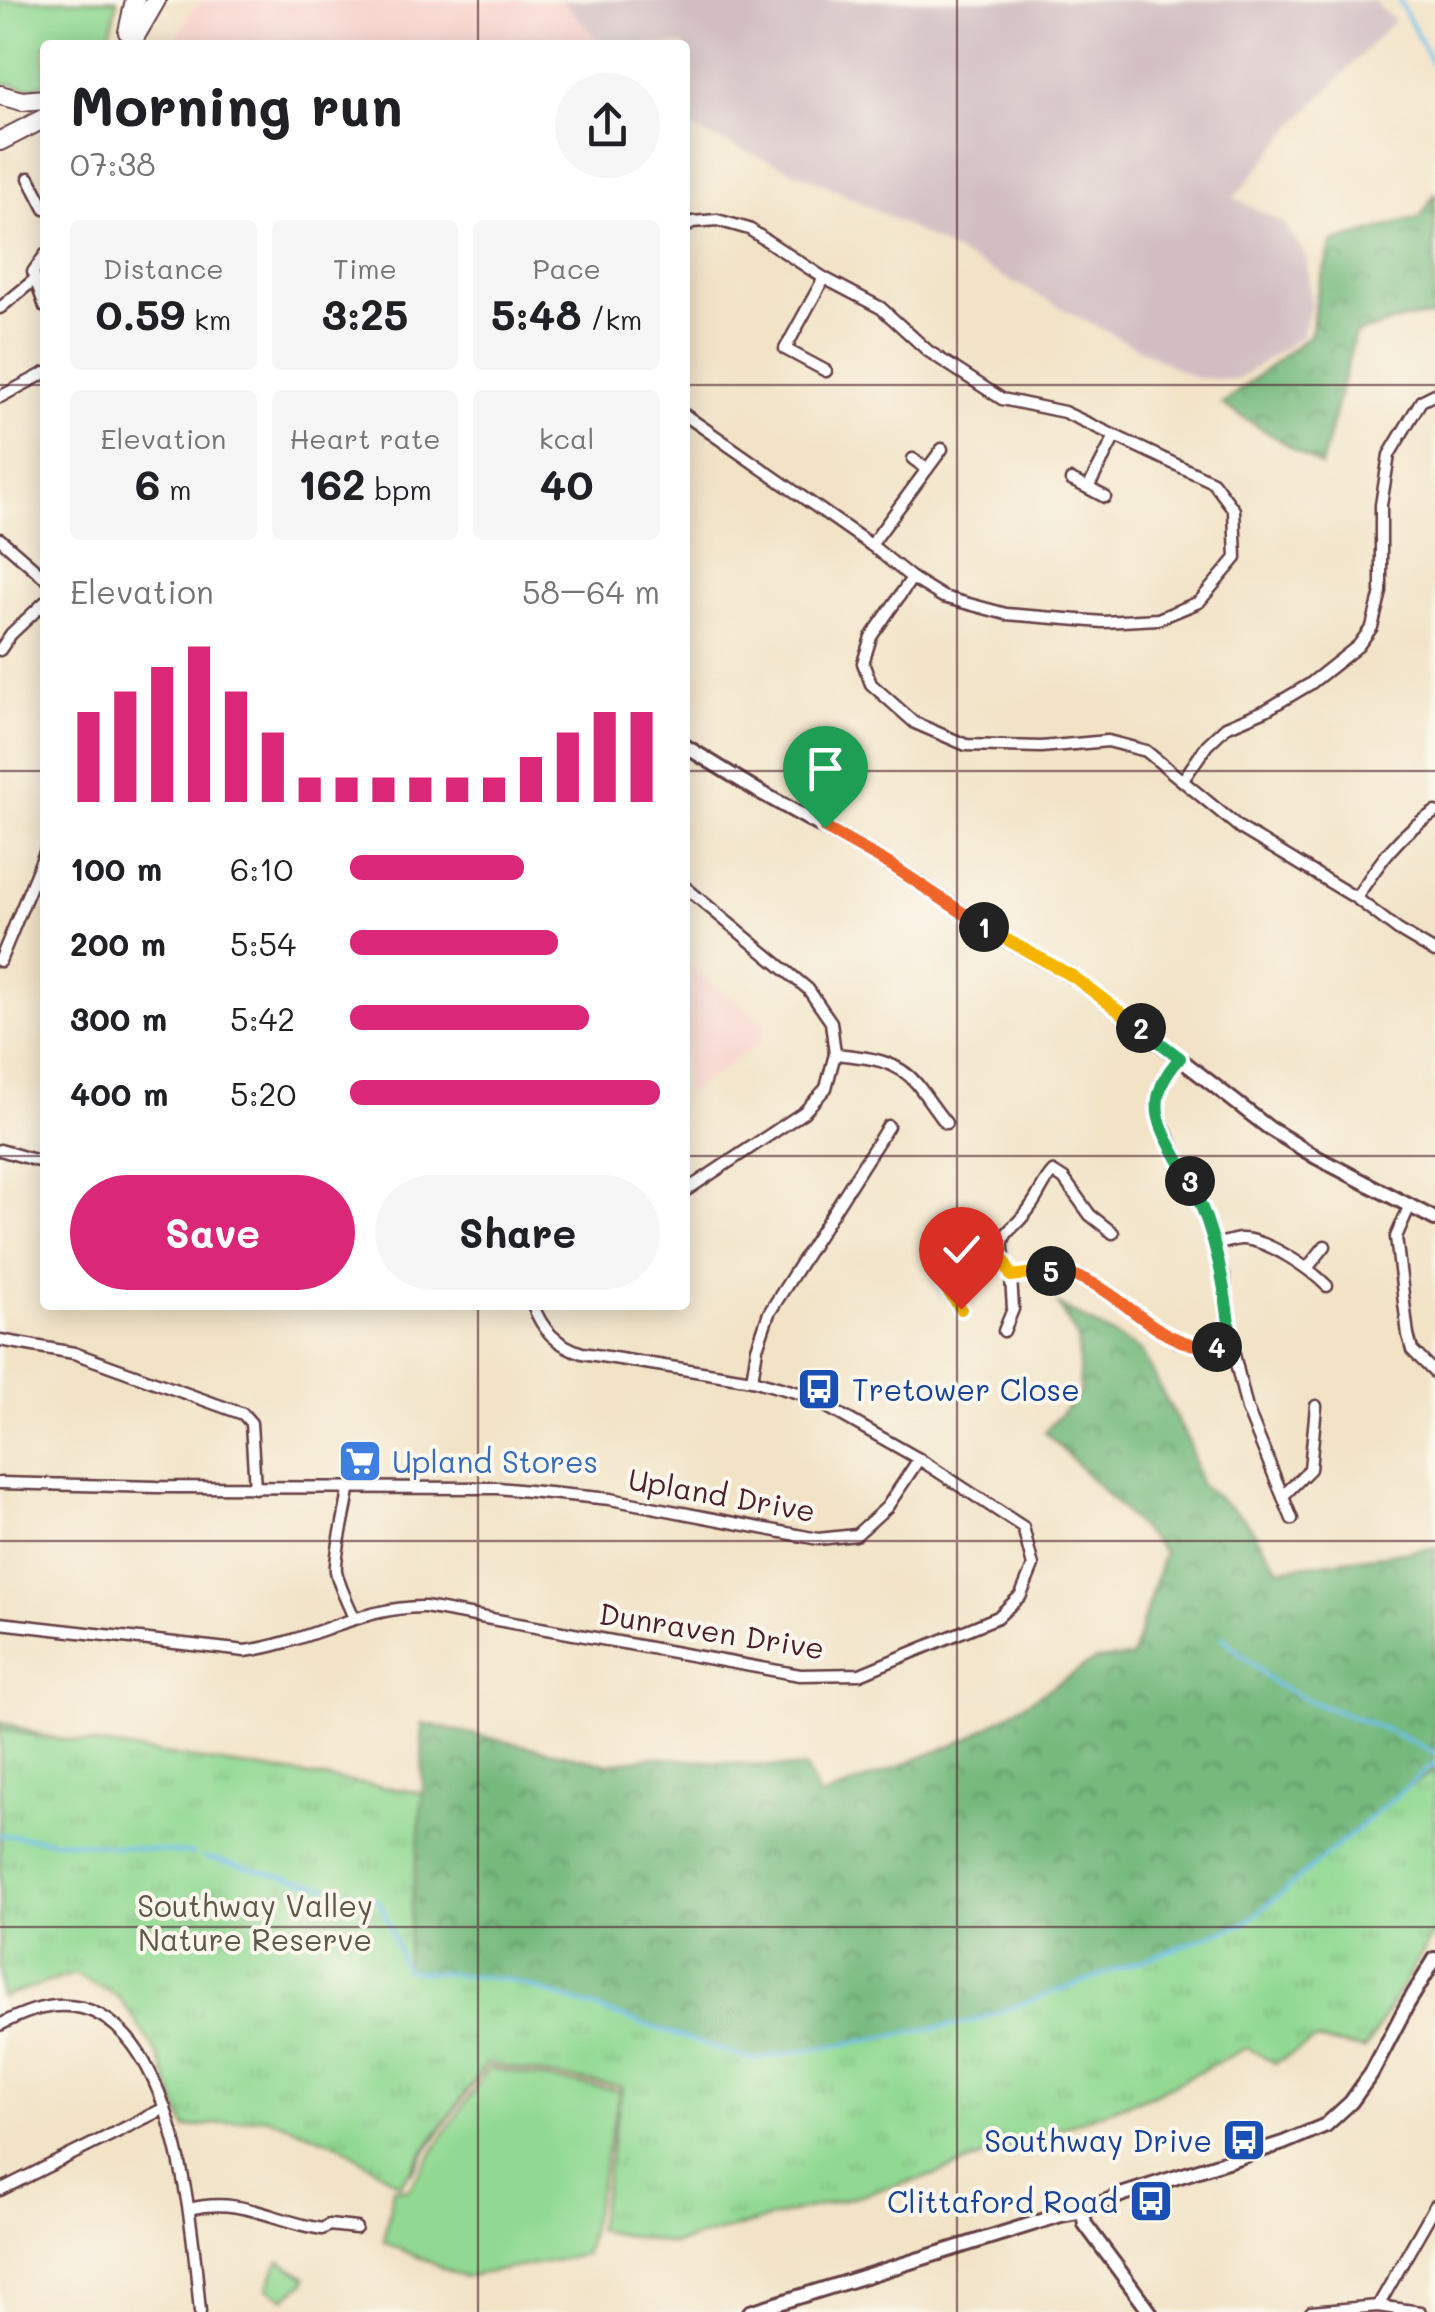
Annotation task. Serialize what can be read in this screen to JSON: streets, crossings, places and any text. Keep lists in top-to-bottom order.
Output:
{
  "streets": {
    "street": ["Upland Drive", "Dunraven Drive"]
  },
  "crossings": [
    ["Upland Drive", "Dunraven Drive"]
  ],
  "parks": ["Southway Valley Nature Reserve"],
  "places": {
    "bus stop": ["Tretower Close", "Southway Drive", "Clittaford Road"],
    "supermarket": ["Upland Stores"]
  },
  "page": {
    "heading": ["Morning run", "07:38"],
    "stats": [
      ["Distance", "0.59 km"],
      ["Time", "3:25"],
      ["Pace", "5:48 /km"],
      ["Elevation", "6 m"],
      ["Heart rate", "162 bpm"],
      ["kcal", "40"]
    ],
    "chart": ["Elevation", "58–64 m"],
    "list": [
      {
        "name": "100 m",
        "note": "6:10"
      },
      {
        "name": "200 m",
        "note": "5:54"
      },
      {
        "name": "300 m",
        "note": "5:42"
      },
      {
        "name": "400 m",
        "note": "5:20"
      }
    ],
    "pins": [
      "1",
      "2",
      "3",
      "5",
      "4"
    ],
    "buttons": ["Save", "Share"]
  }
}
